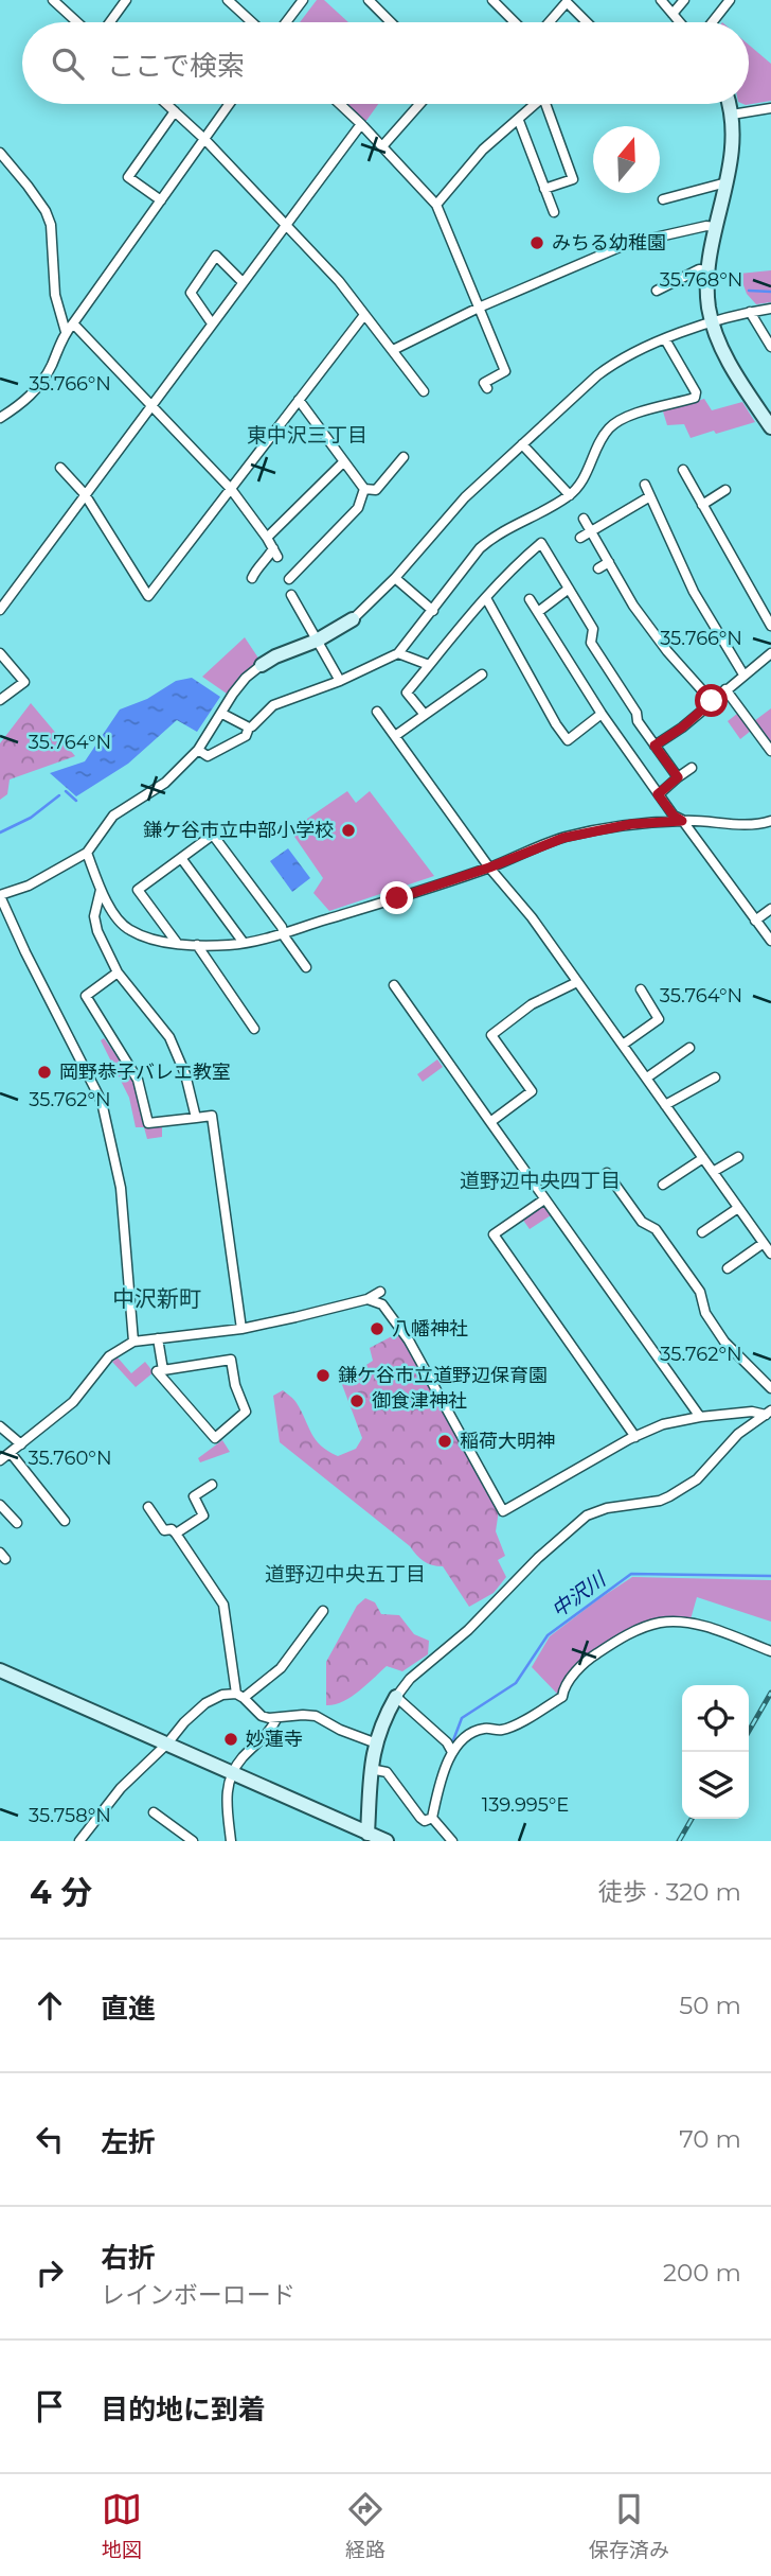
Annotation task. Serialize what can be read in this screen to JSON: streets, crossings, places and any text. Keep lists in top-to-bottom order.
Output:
{
  "districts": [
    "東中沢三丁目",
    "道野辺中央四丁目",
    "中沢新町",
    "道野辺中央五丁目"
  ],
  "water": ["中沢川"],
  "places": [
    "みちる幼稚園",
    "鎌ケ谷市立中部小学校",
    "岡野恭子バレエ教室",
    "八幡神社",
    "鎌ケ谷市立道野辺保育園",
    "御食津神社",
    "稲荷大明神",
    "妙蓮寺"
  ],
  "north": "top",
  "page": {
    "search": "ここで検索",
    "heading": ["4 分", "徒歩 · 320 m"],
    "list": [
      ["直進", "50 m"],
      ["左折", "70 m"],
      ["右折", "レインボーロード", "200 m"],
      "目的地に到着"
    ],
    "nav": ["地図", "経路", "保存済み"]
  },
  "coordinates": [
    "35.768°N",
    "35.766°N",
    "35.764°N",
    "35.762°N",
    "35.760°N",
    "139.995°E",
    "35.758°N"
  ]
}
